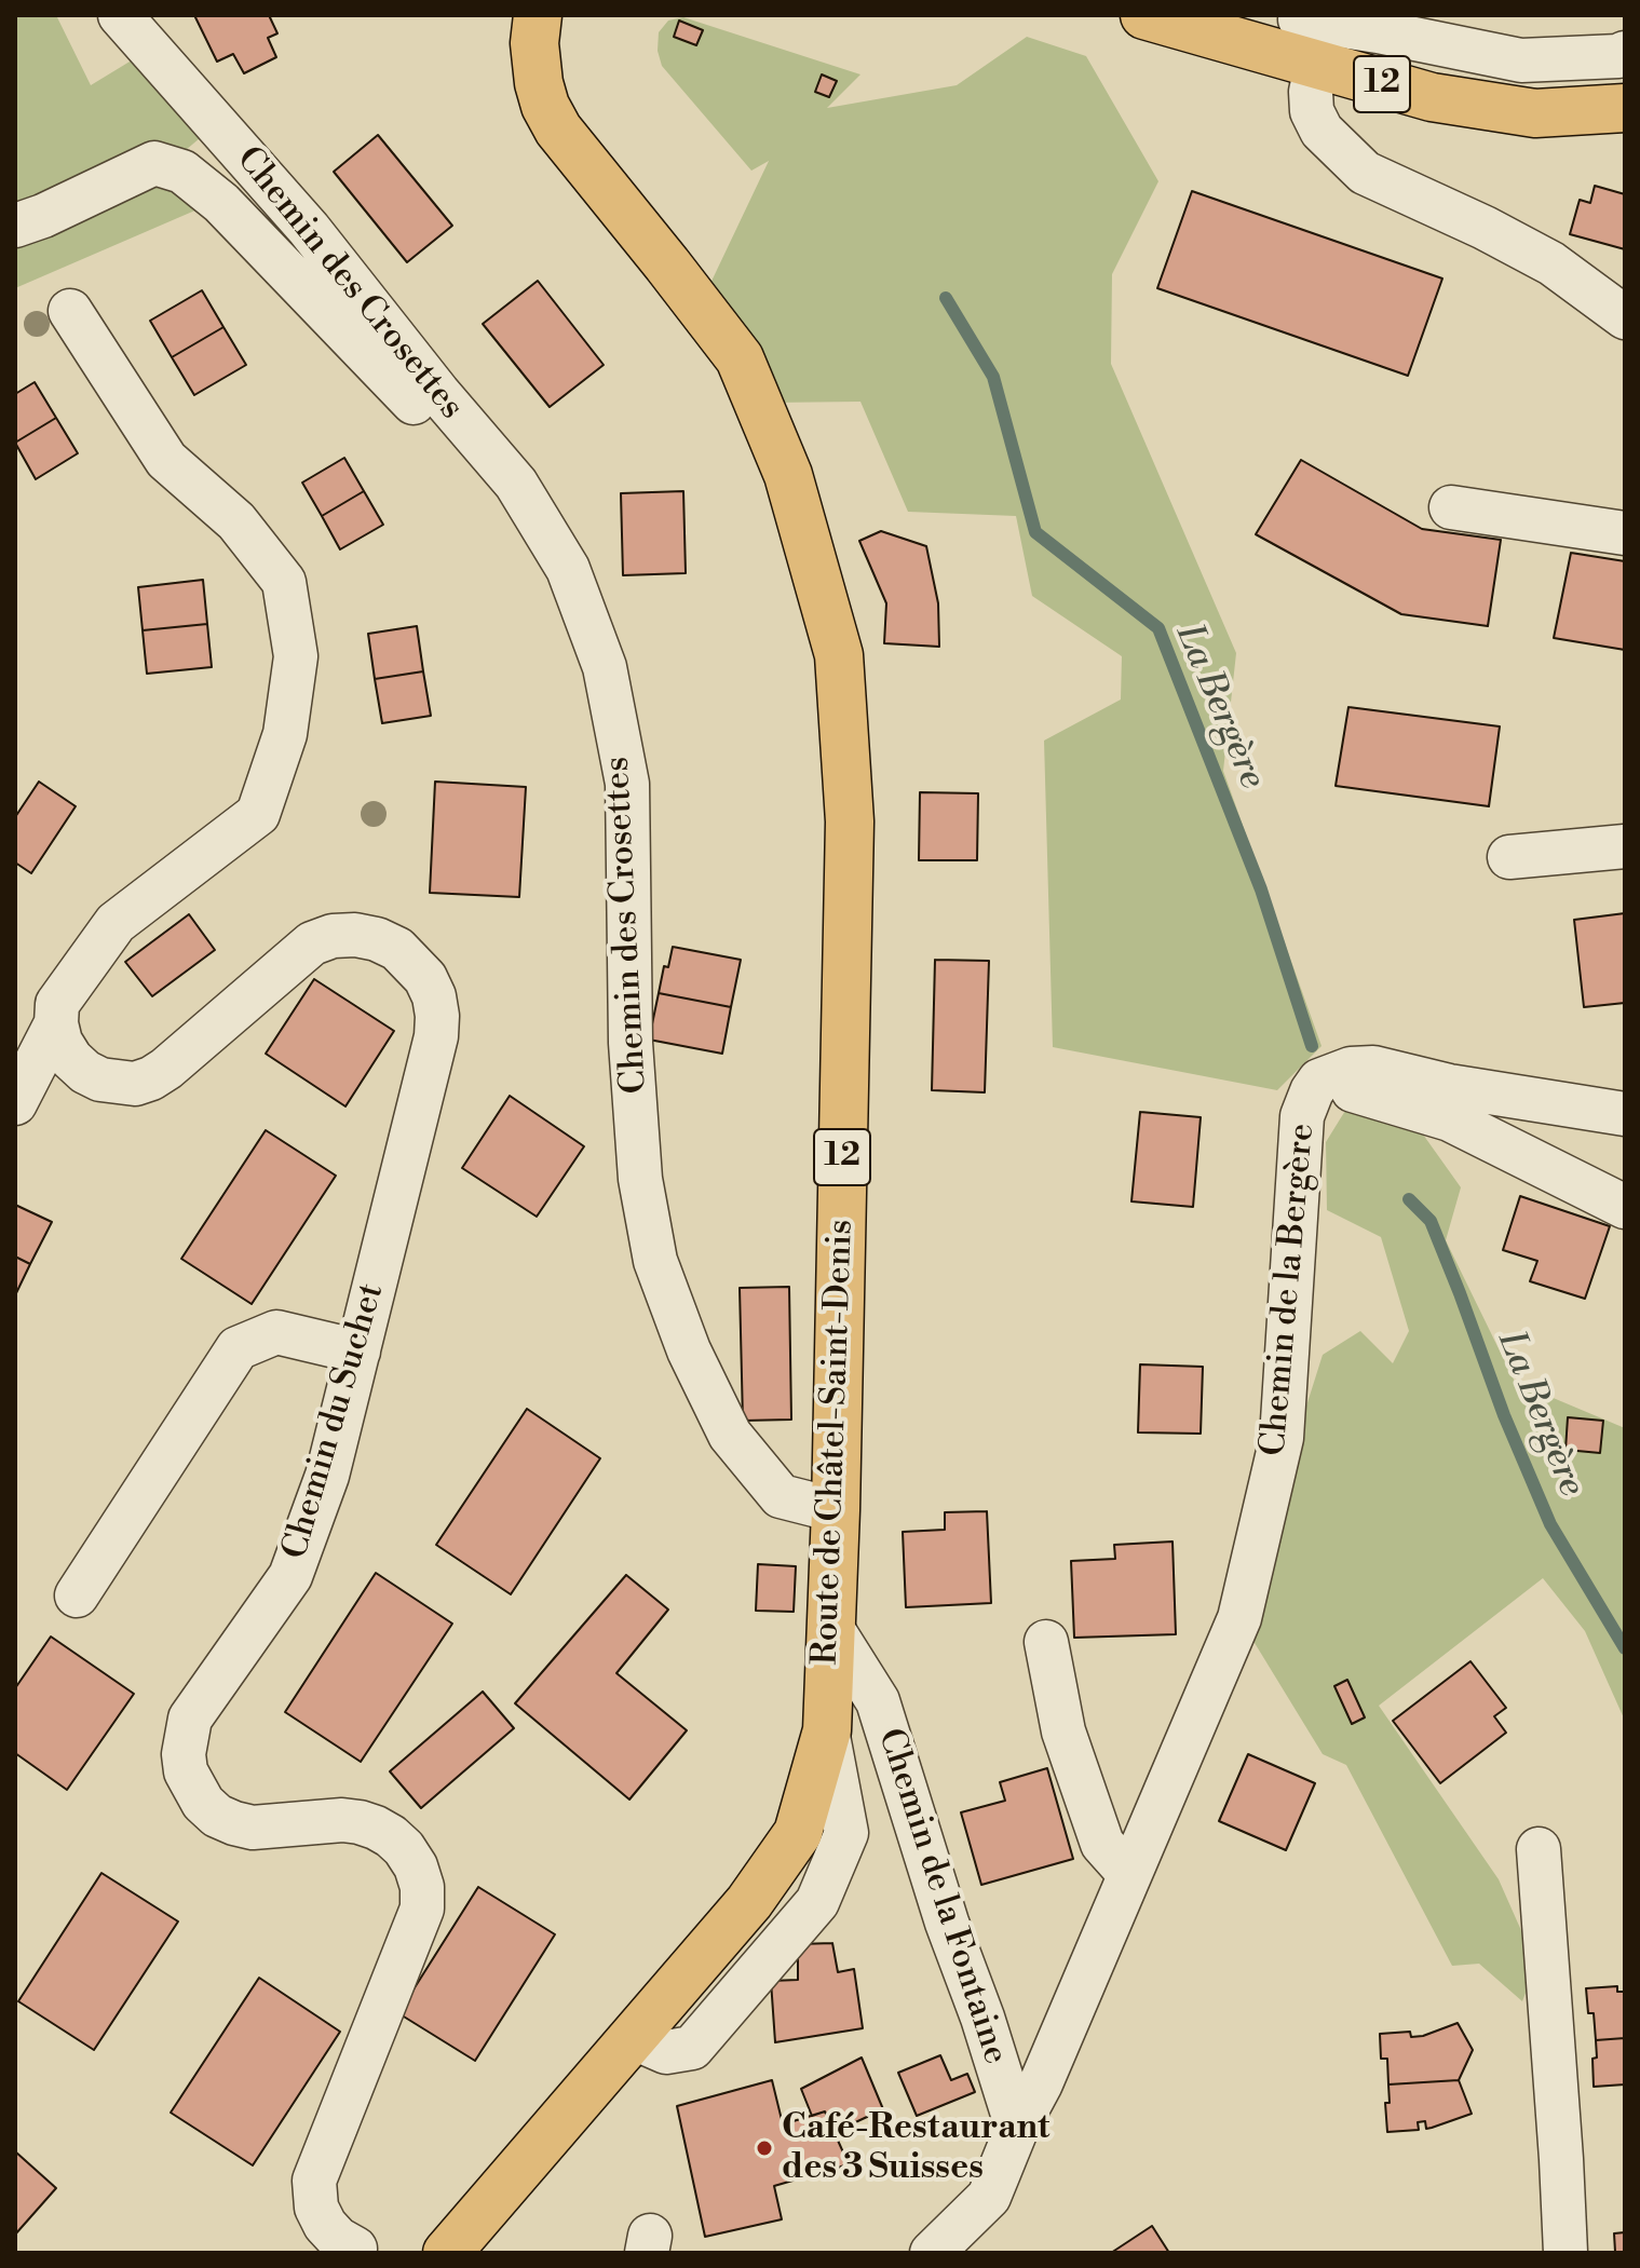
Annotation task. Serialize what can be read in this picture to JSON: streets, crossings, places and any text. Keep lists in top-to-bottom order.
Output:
{
  "streets": {
    "main road": ["12", "Route de Châtel-Saint-Denis"],
    "street": [
      "Chemin des Crosettes",
      "Chemin de la Bergère",
      "Chemin du Suchet",
      "Chemin de la Fontaine"
    ]
  },
  "crossings": [
    ["Chemin des Crosettes", "Route de Châtel-Saint-Denis"],
    ["Chemin de la Bergère", "Chemin de la Fontaine"],
    ["Route de Châtel-Saint-Denis", "Chemin de la Fontaine"]
  ],
  "water": ["La Bergère"],
  "places": ["Café-Restaurant des 3 Suisses"]
}
